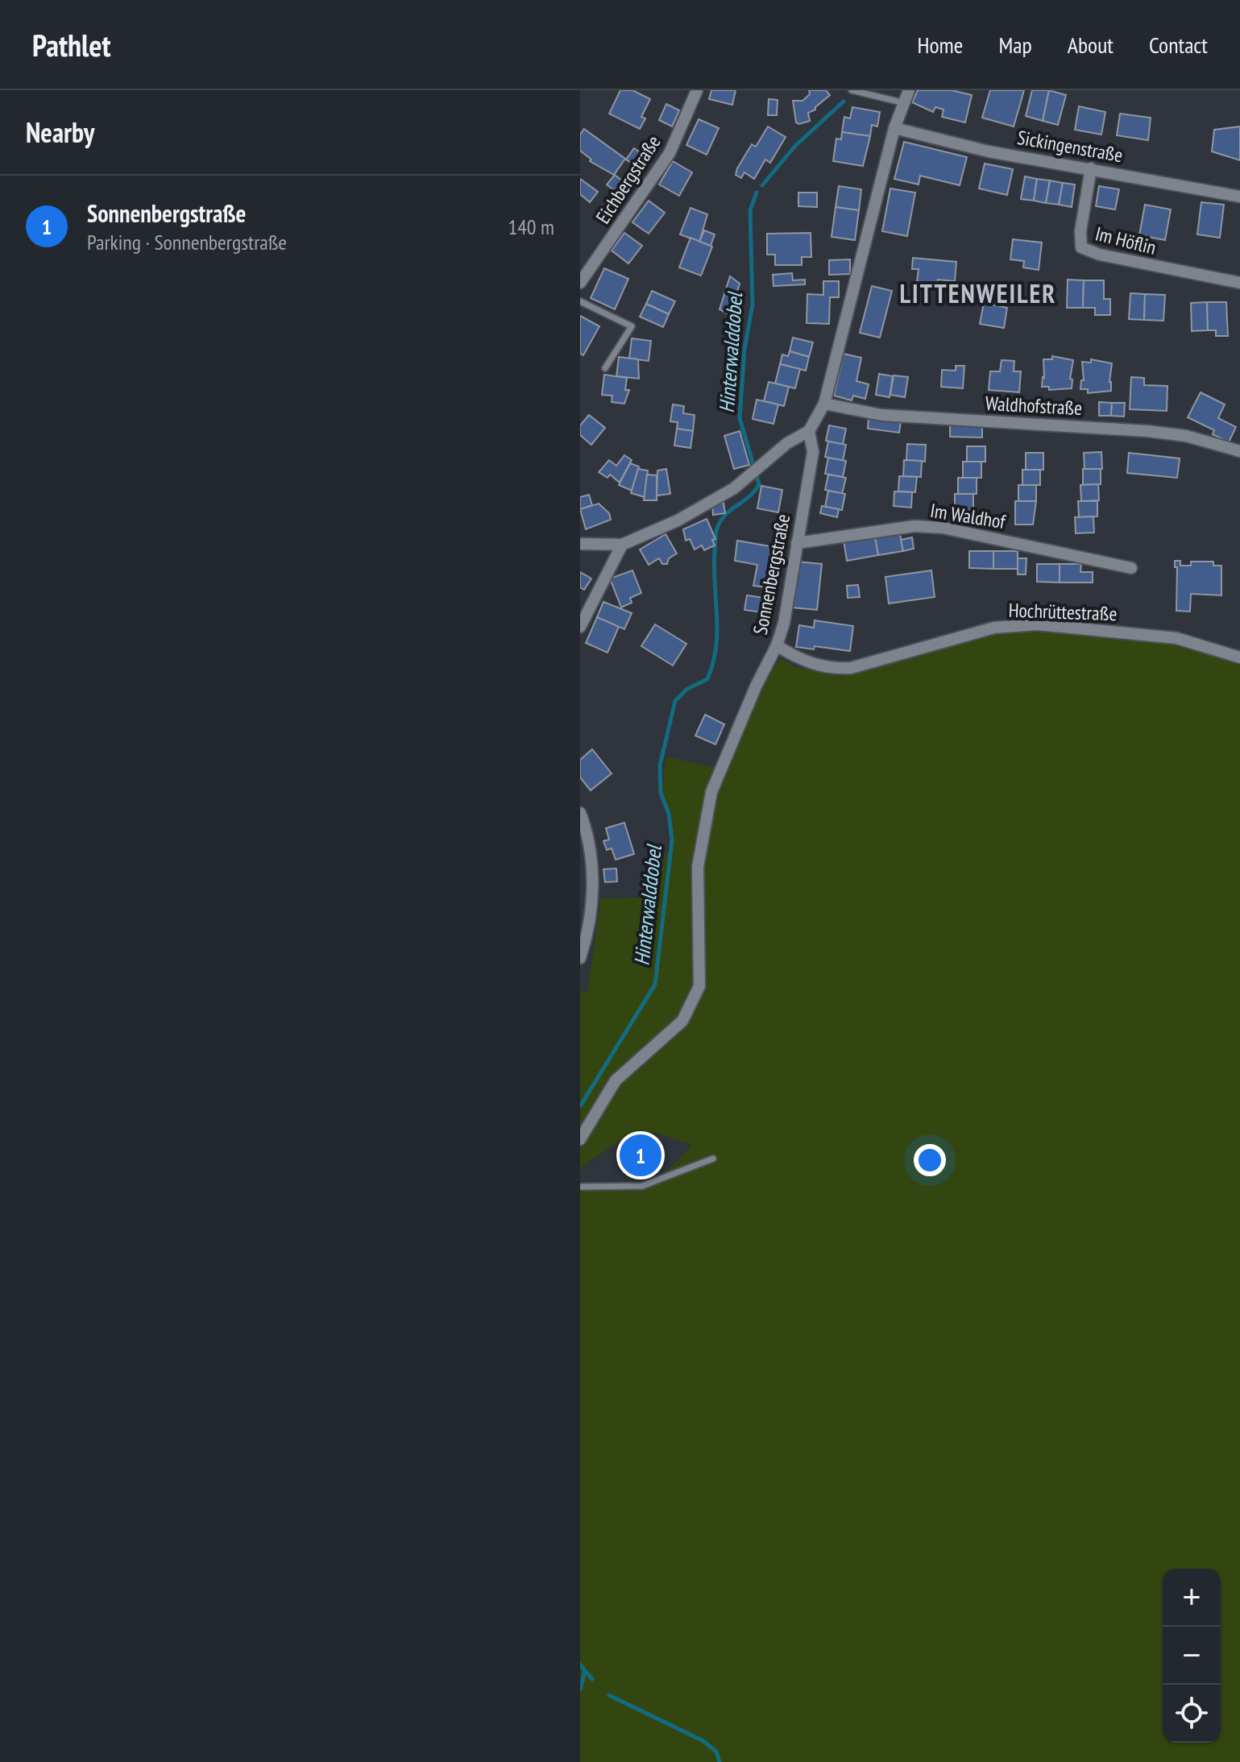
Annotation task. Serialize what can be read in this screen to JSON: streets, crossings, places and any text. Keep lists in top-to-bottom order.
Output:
{
  "streets": {
    "street": [
      "Sickingenstraße",
      "Eichbergstraße",
      "Im Höflin",
      "Waldhofstraße",
      "Im Waldhof",
      "Sonnenbergstraße",
      "Hochrüttestraße"
    ]
  },
  "crossings": [
    ["Sickingenstraße", "Im Höflin"],
    ["Im Waldhof", "Sonnenbergstraße"],
    ["Sonnenbergstraße", "Hochrüttestraße"]
  ],
  "districts": ["LITTENWEILER"],
  "water": ["Hinterwalddobel"],
  "page": {
    "header": "Pathlet",
    "nav": [
      "Home",
      "Map",
      "About",
      "Contact"
    ],
    "heading": "Nearby",
    "list": [
      {
        "mark": "1",
        "name": "Sonnenbergstraße",
        "note": "Parking · Sonnenbergstraße",
        "value": "140 m"
      }
    ],
    "pins": "1",
    "map_buttons": ["+", "−"]
  }
}
